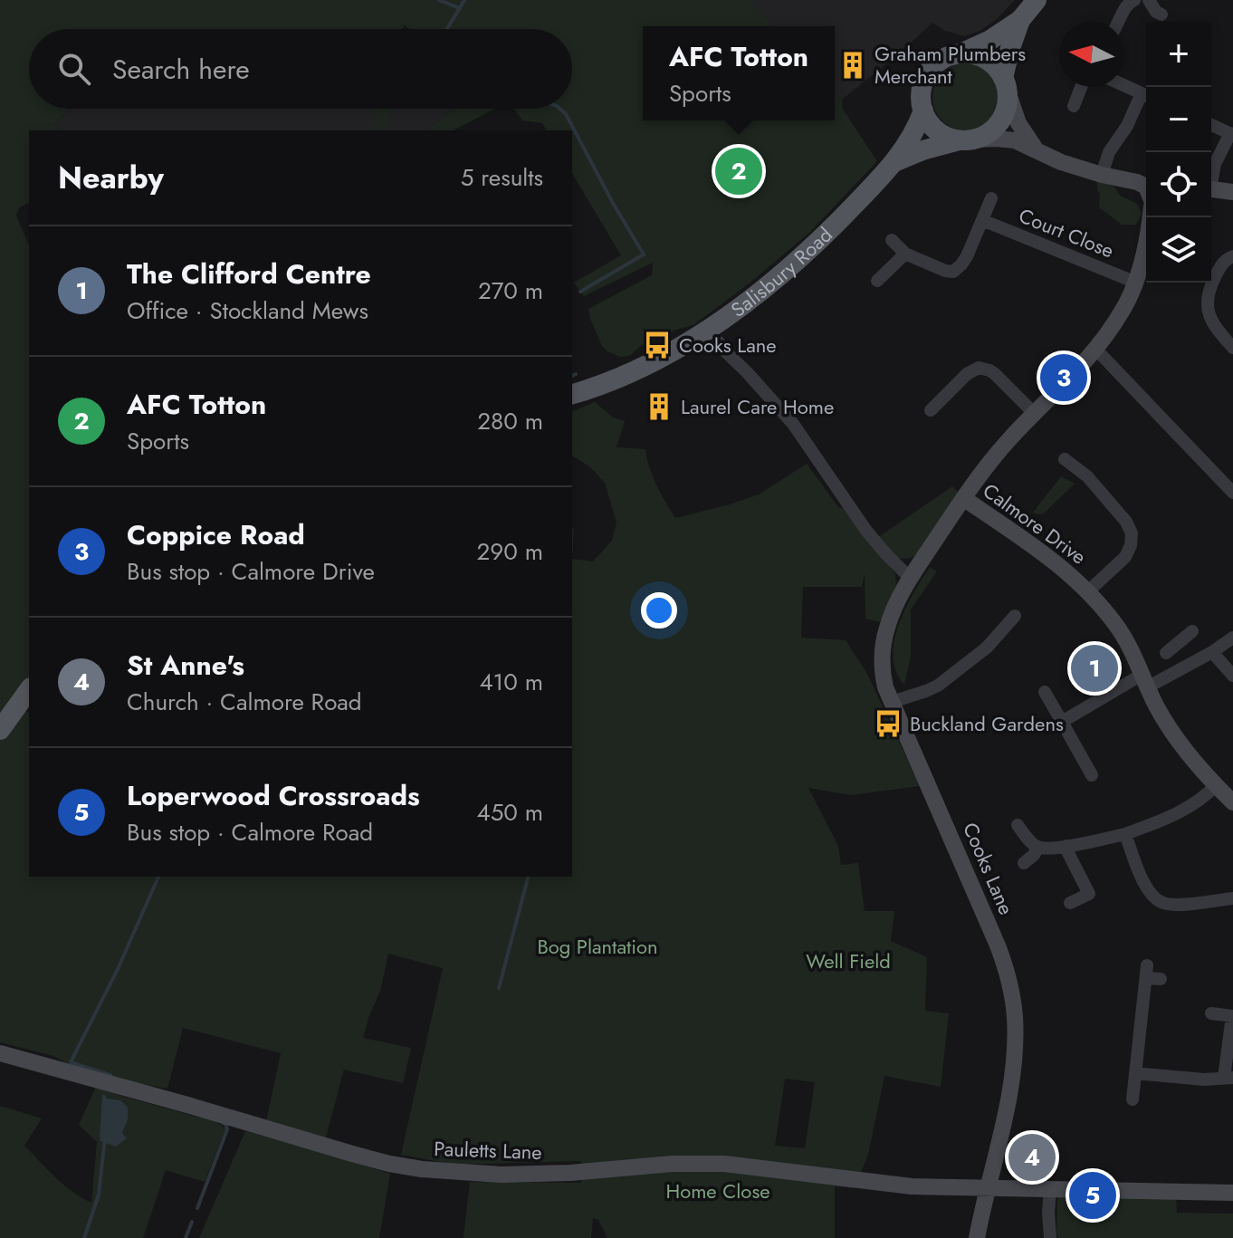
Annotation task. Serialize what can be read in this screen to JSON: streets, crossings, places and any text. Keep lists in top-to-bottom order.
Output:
{
  "streets": {
    "main road": ["Salisbury Road"],
    "street": [
      "Court Close",
      "Calmore Drive",
      "Cooks Lane",
      "Pauletts Lane"
    ]
  },
  "crossings": [
    ["Court Close", "Calmore Drive"],
    ["Salisbury Road", "Calmore Drive"],
    ["Calmore Drive", "Cooks Lane"],
    ["Cooks Lane", "Pauletts Lane"]
  ],
  "parks": ["Bog Plantation", "Well Field", "Home Close"],
  "places": {
    "building": ["Graham Plumbers Merchant", "Laurel Care Home"],
    "bus stop": ["Cooks Lane", "Buckland Gardens"]
  },
  "north": "left",
  "page": {
    "map_buttons": ["+", "−"],
    "popup": ["AFC Totton", "Sports"],
    "search": "Search here",
    "heading": ["Nearby", "5 results"],
    "pins": [
      "2",
      "3",
      "1",
      "4",
      "5"
    ],
    "list": [
      {
        "mark": "1",
        "name": "The Clifford Centre",
        "note": "Office · Stockland Mews",
        "value": "270 m"
      },
      {
        "mark": "2",
        "name": "AFC Totton",
        "note": "Sports",
        "value": "280 m"
      },
      {
        "mark": "3",
        "name": "Coppice Road",
        "note": "Bus stop · Calmore Drive",
        "value": "290 m"
      },
      {
        "mark": "4",
        "name": "St Anne's",
        "note": "Church · Calmore Road",
        "value": "410 m"
      },
      {
        "mark": "5",
        "name": "Loperwood Crossroads",
        "note": "Bus stop · Calmore Road",
        "value": "450 m"
      }
    ]
  }
}
